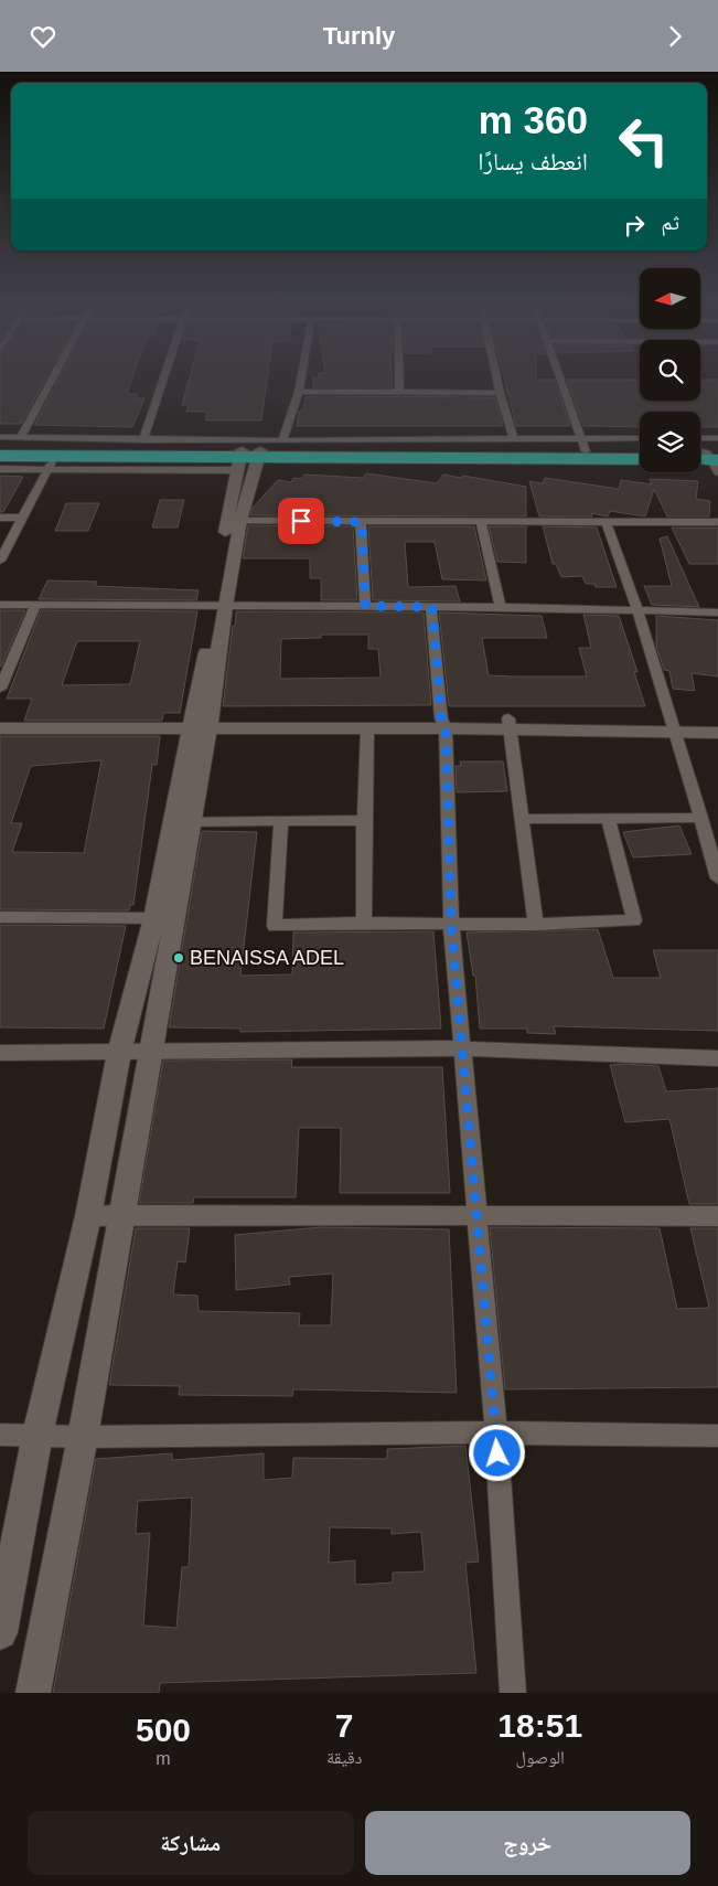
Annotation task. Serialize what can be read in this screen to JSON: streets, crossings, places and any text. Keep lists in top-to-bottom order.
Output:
{
  "places": ["BENAISSA ADEL"],
  "north": "left",
  "page": {
    "header": "Turnly",
    "turn": ["360 m", "انعطف يسارًا"],
    "then": "ثم",
    "eta": [
      "18:51",
      "الوصول",
      "7",
      "دقيقة",
      "500",
      "m"
    ],
    "buttons": ["خروج", "مشاركة"]
  }
}
